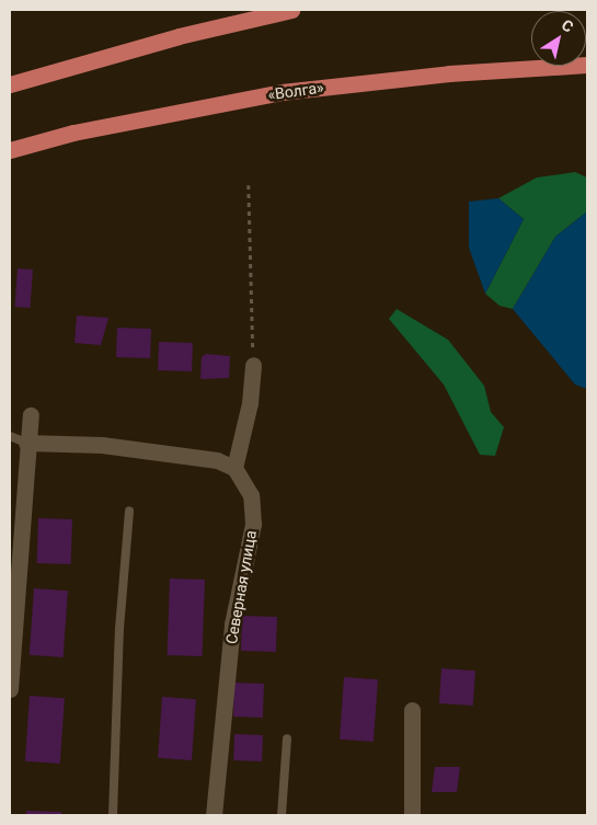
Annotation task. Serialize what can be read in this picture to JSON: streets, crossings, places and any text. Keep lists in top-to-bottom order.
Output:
{
  "streets": {
    "highway": ["«Волга»"],
    "street": ["Северная улица"]
  },
  "north": "top right"
}
